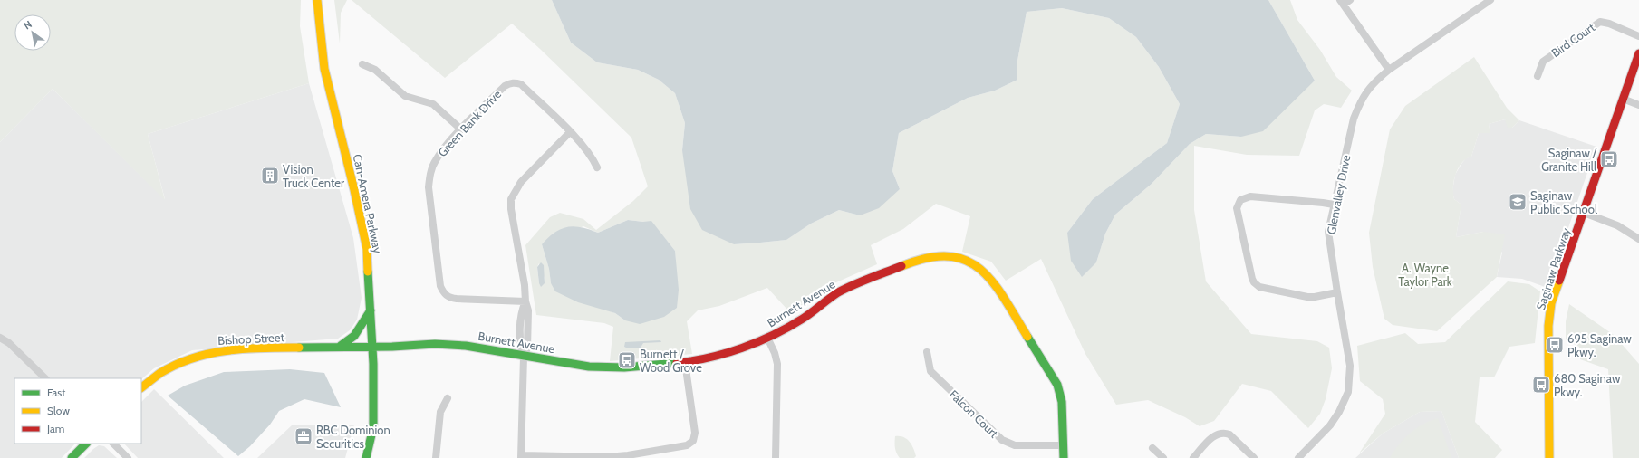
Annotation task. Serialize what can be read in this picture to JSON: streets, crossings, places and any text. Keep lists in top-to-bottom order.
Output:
{
  "streets": {
    "street": [
      "Bird Court",
      "Green Bank Drive",
      "Glenvalley Drive",
      "Can-Amera Parkway",
      "Saginaw Parkway",
      "Burnett Avenue",
      "Bishop Street",
      "Falcon Court"
    ]
  },
  "crossings": [
    ["Can-Amera Parkway", "Burnett Avenue"],
    ["Can-Amera Parkway", "Bishop Street"],
    ["Burnett Avenue", "Bishop Street"],
    ["Burnett Avenue", "Falcon Court"]
  ],
  "parks": ["A. Wayne Taylor Park"],
  "places": {
    "bus stop": [
      "Saginaw / Granite Hill",
      "695 Saginaw Pkwy.",
      "Burnett / Wood Grove",
      "680 Saginaw Pkwy."
    ],
    "building": ["Vision Truck Center"],
    "school or university": ["Saginaw Public School"],
    "office": ["RBC Dominion Securities"]
  },
  "legend": ["Fast", "Slow", "Jam"],
  "north": "top left"
}
